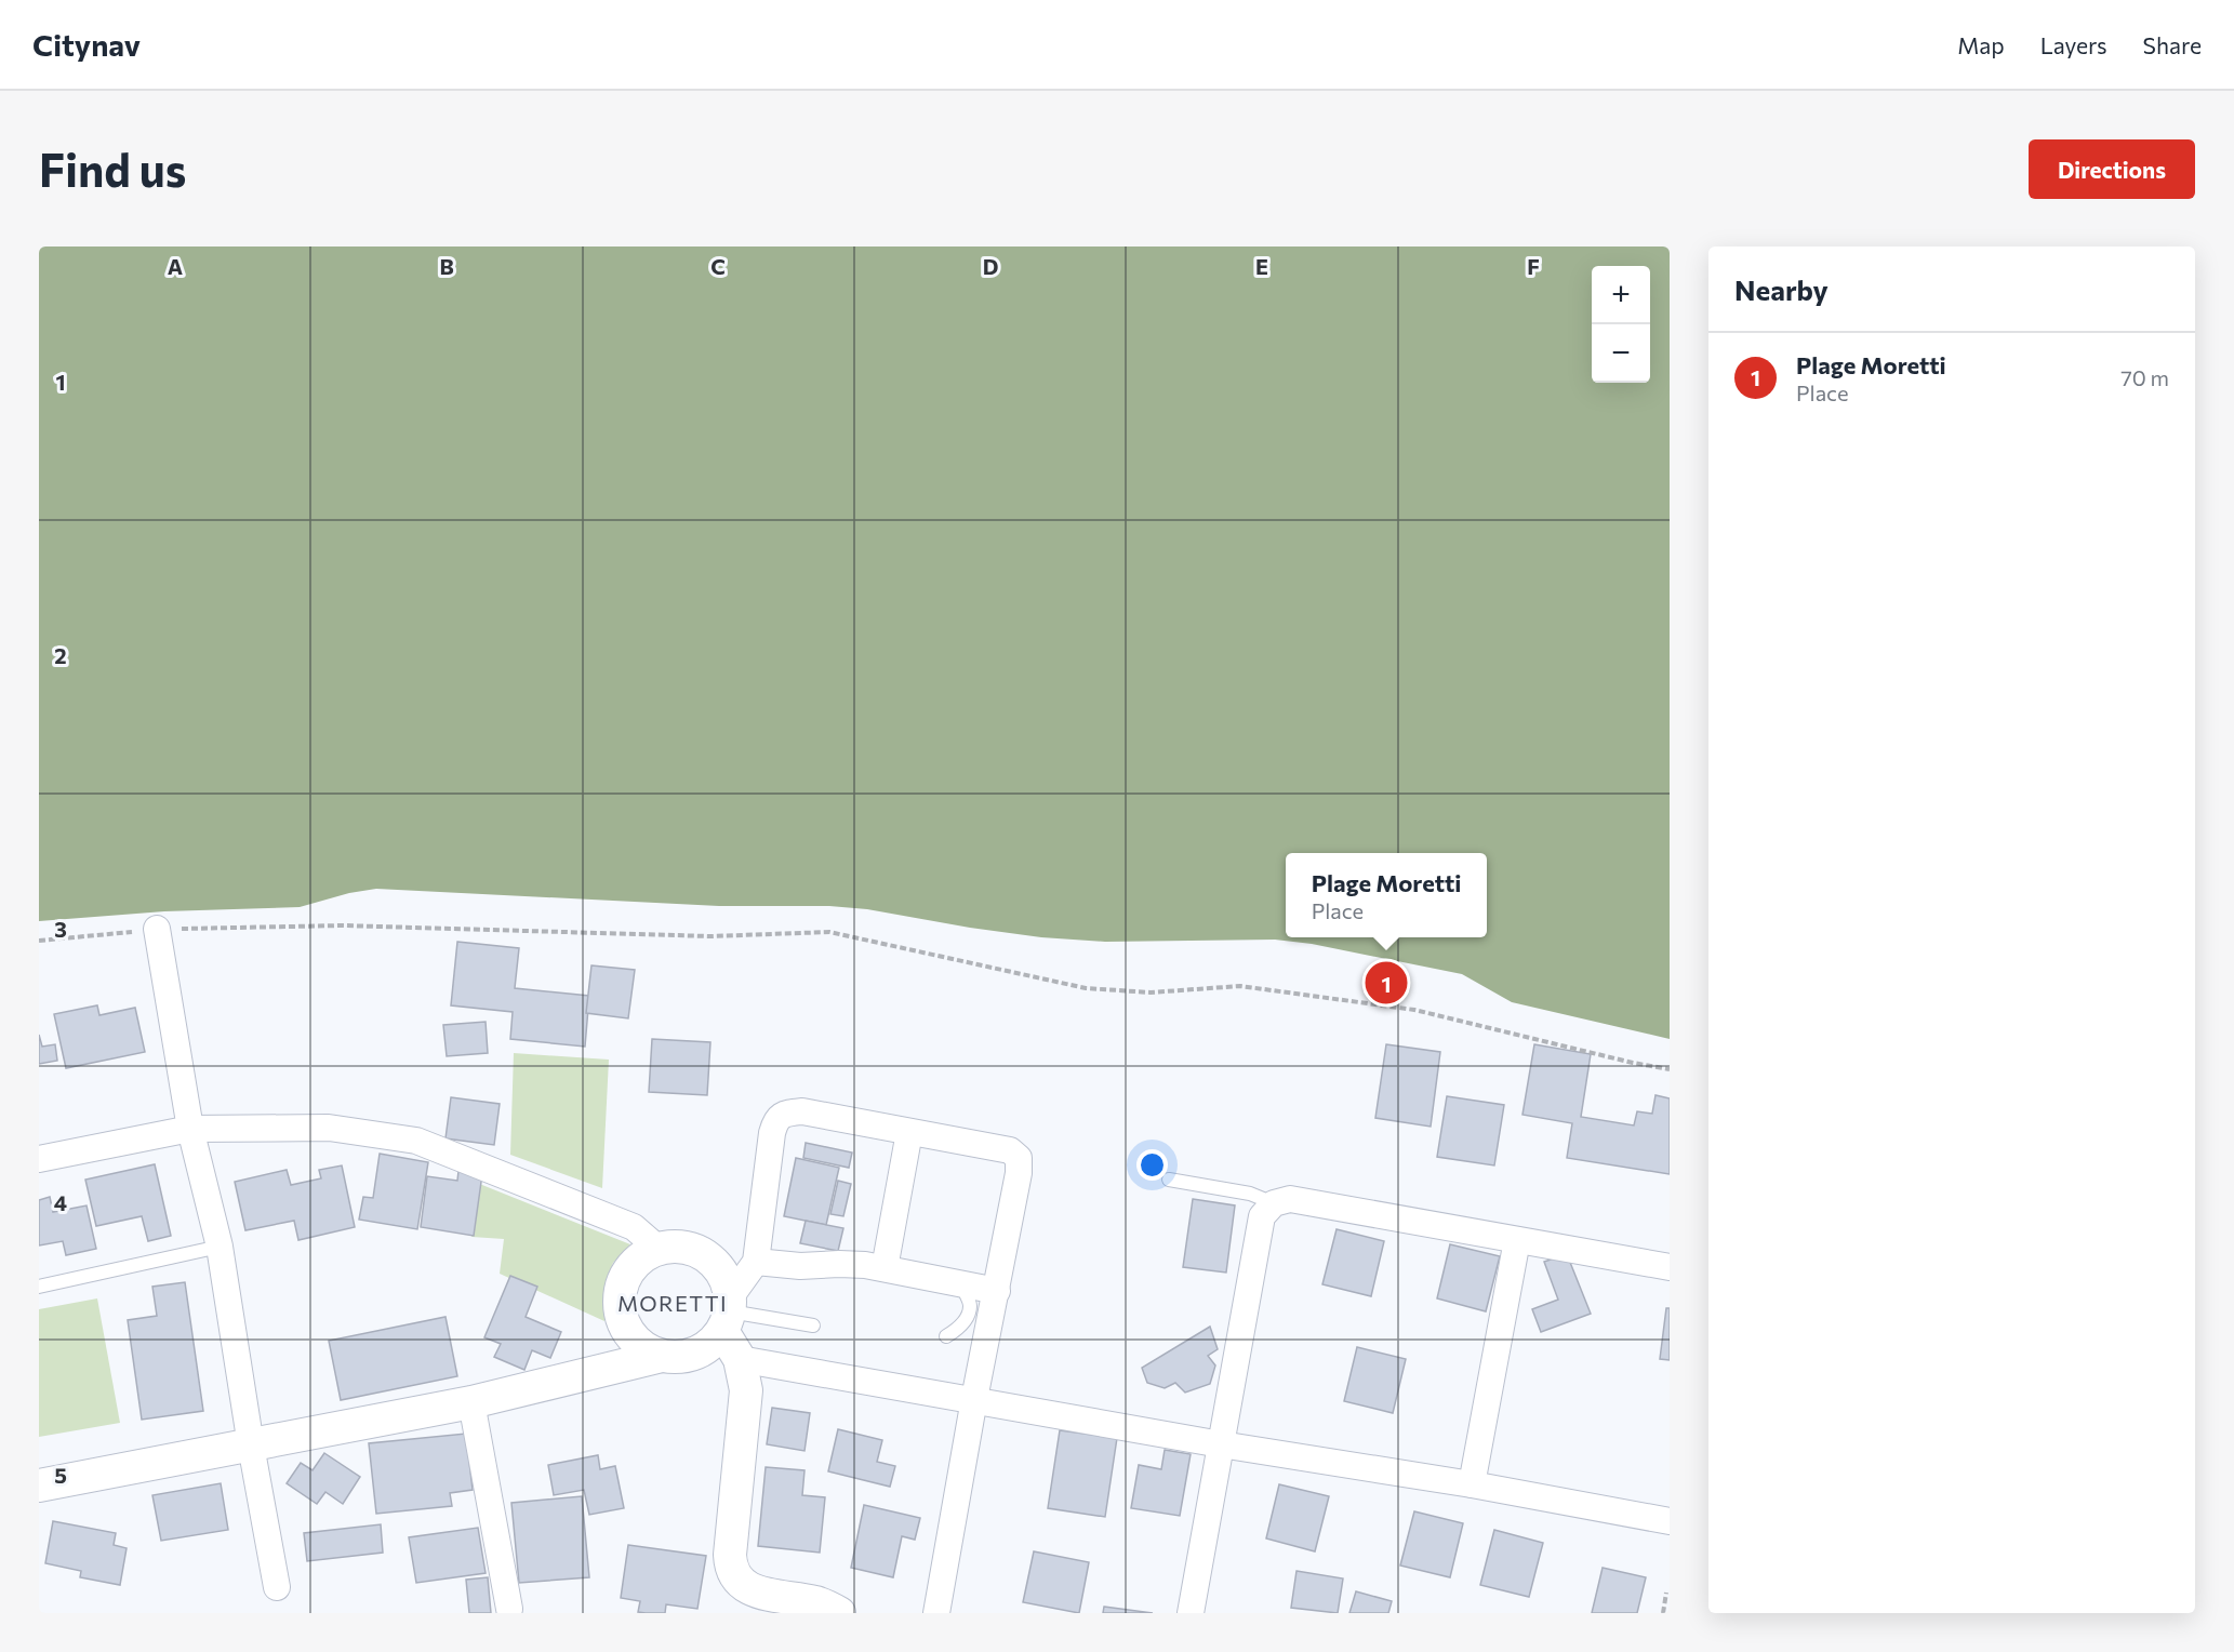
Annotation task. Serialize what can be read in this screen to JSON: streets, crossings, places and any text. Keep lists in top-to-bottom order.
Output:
{
  "districts": ["MORETTI"],
  "page": {
    "header": "Citynav",
    "nav": ["Map", "Layers", "Share"],
    "buttons": "Directions",
    "title": "Find us",
    "heading": "Nearby",
    "map_buttons": ["+", "−"],
    "list": [
      {
        "mark": "1",
        "name": "Plage Moretti",
        "note": "Place",
        "value": "70 m"
      }
    ],
    "popup": ["Plage Moretti", "Place"],
    "pins": "1"
  },
  "grid": {
    "columns": [
      "A",
      "B",
      "C",
      "D",
      "E",
      "F"
    ],
    "rows": [
      "1",
      "2",
      "3",
      "4",
      "5"
    ]
  }
}
